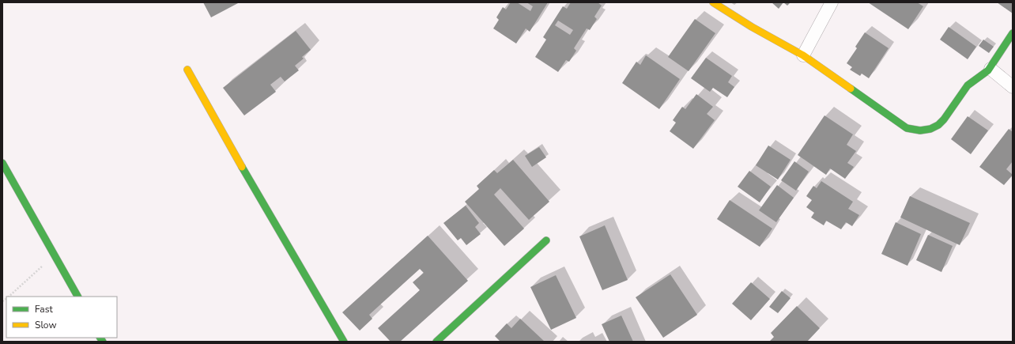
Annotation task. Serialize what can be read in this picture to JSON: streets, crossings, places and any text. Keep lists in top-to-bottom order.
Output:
{
  "legend": ["Fast", "Slow"]
}
